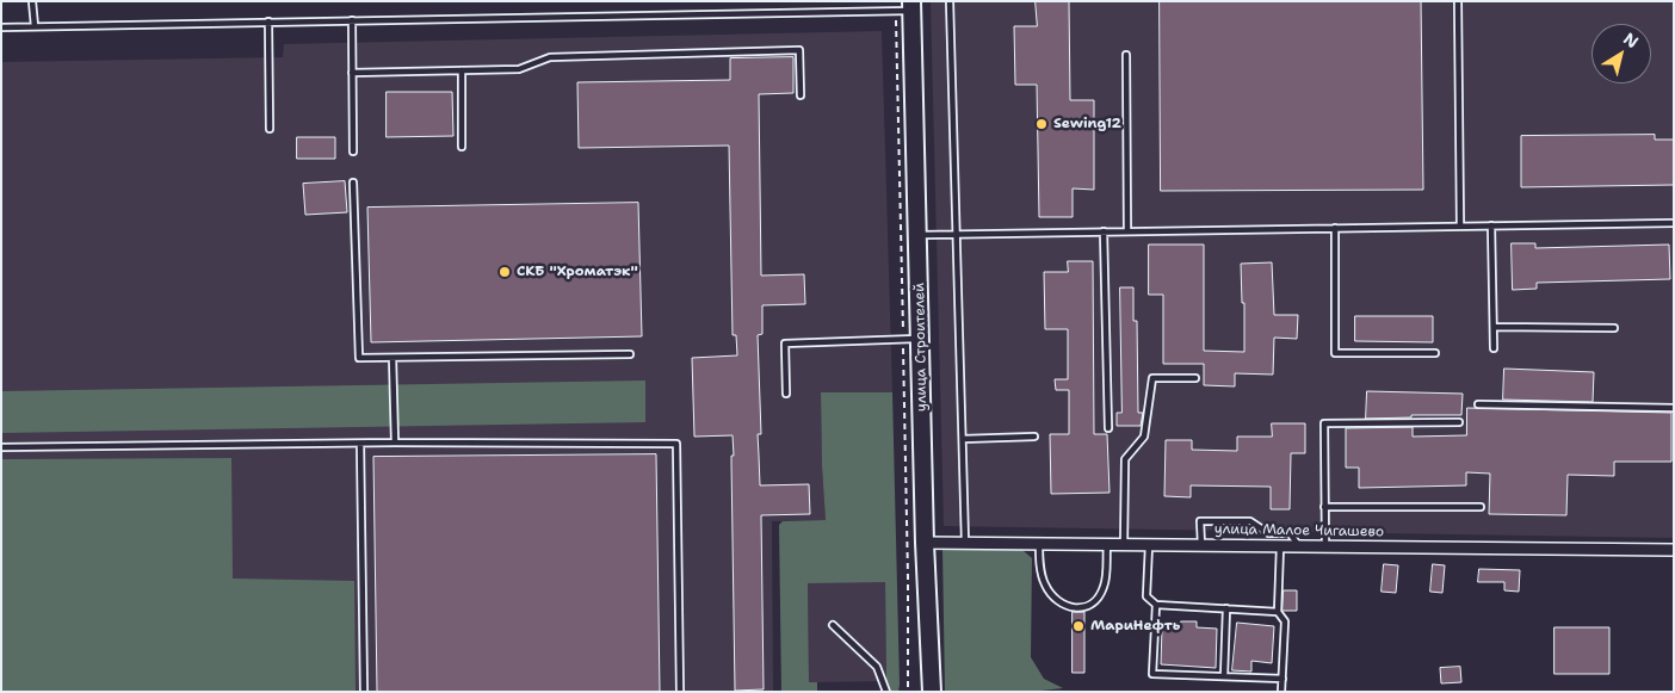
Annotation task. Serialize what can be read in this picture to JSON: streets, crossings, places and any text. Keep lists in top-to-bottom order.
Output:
{
  "streets": {
    "main road": ["улица Строителей"],
    "street": ["улица Малое Чигашево"]
  },
  "crossings": [
    ["улица Строителей", "улица Малое Чигашево"]
  ],
  "places": ["Sewing12", "СКБ \"Хроматэк\"", "МариНефть"],
  "north": "top right"
}
